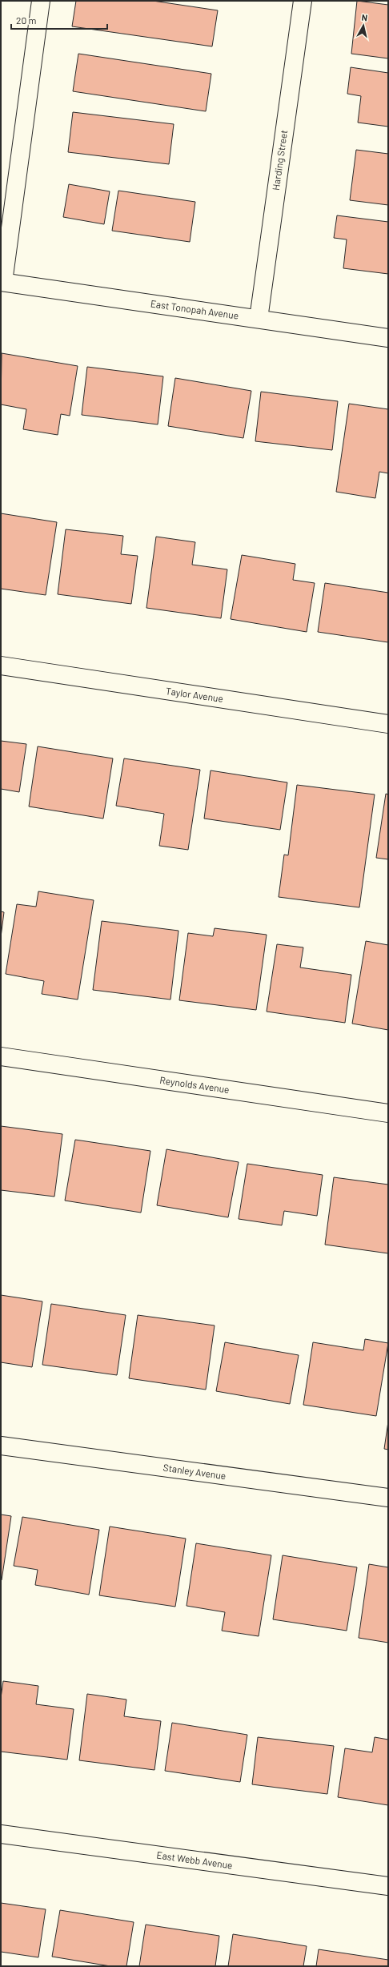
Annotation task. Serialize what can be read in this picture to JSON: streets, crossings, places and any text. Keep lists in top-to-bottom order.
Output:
{
  "streets": {
    "street": [
      "Harding Street",
      "East Tonopah Avenue",
      "Taylor Avenue",
      "Reynolds Avenue",
      "Stanley Avenue",
      "East Webb Avenue"
    ]
  },
  "crossings": [
    ["Harding Street", "East Tonopah Avenue"]
  ],
  "scale_bar": "20 m",
  "north": "top"
}
